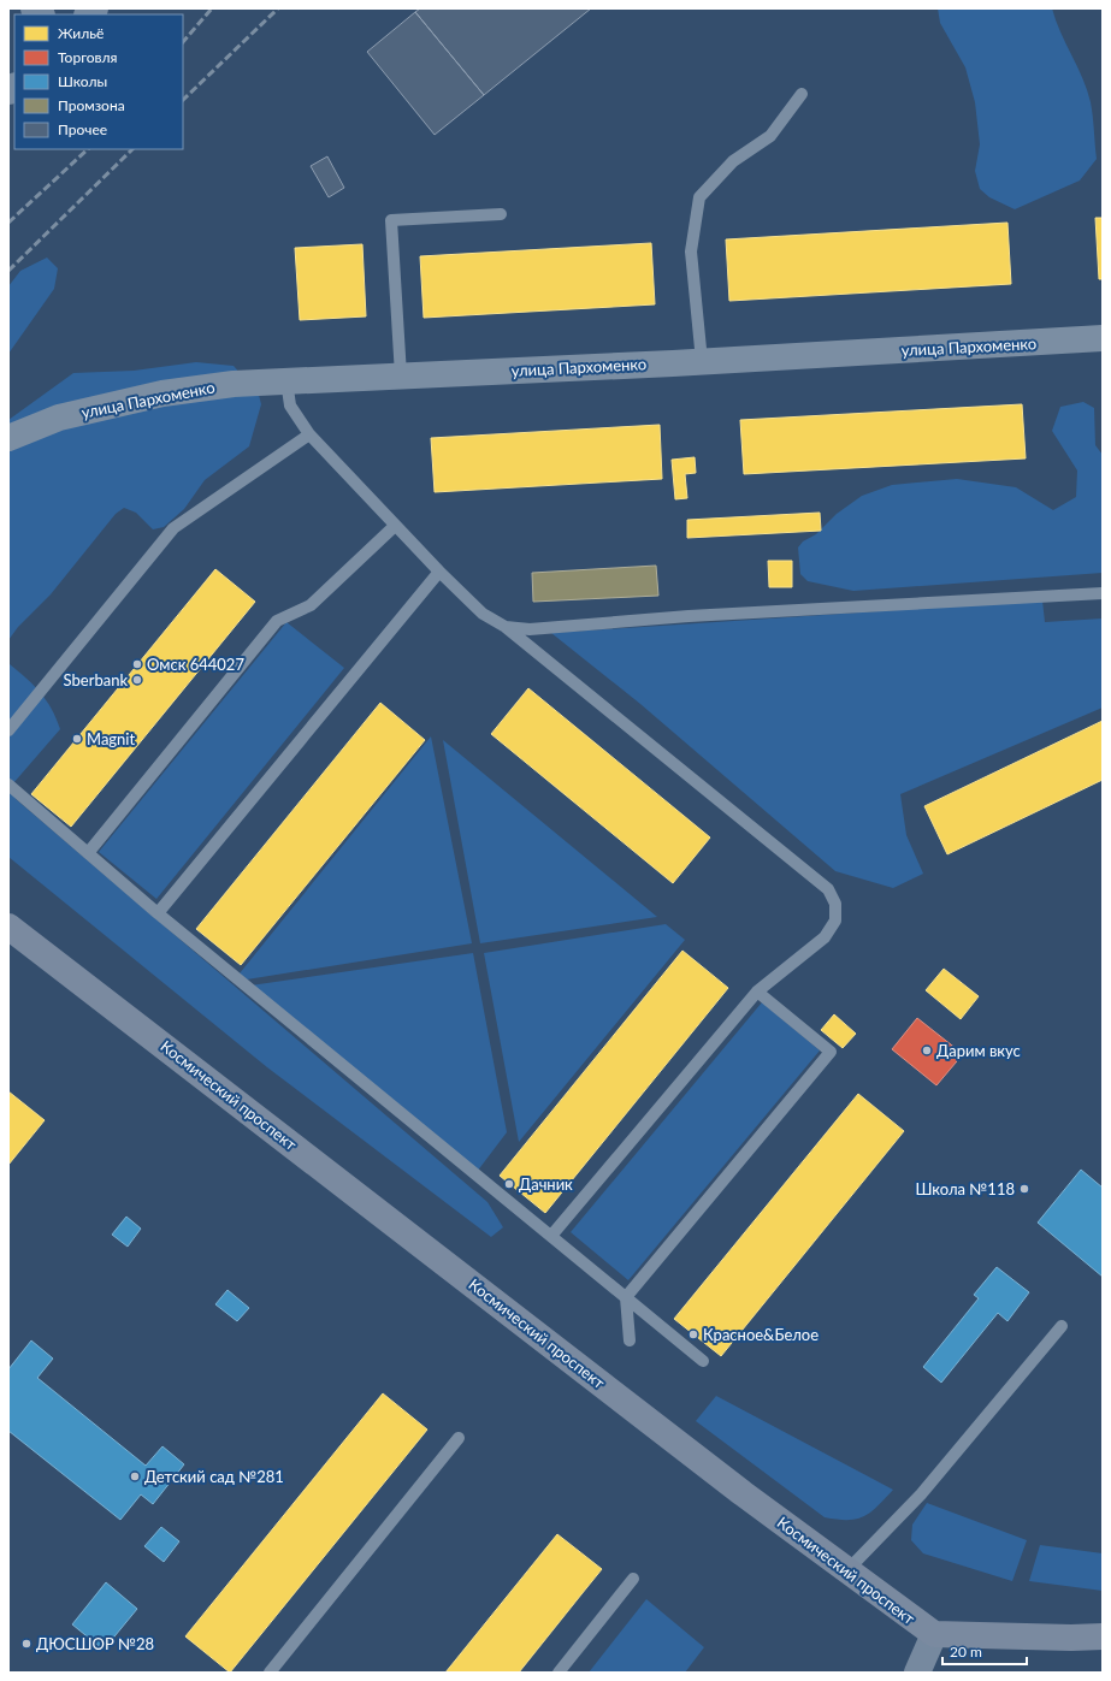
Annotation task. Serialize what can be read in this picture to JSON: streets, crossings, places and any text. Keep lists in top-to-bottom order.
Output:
{
  "streets": {
    "main road": ["Космический проспект"],
    "street": ["улица Пархоменко"]
  },
  "places": [
    "Омск 644027",
    "Sberbank",
    "Magnit",
    "Дарим вкус",
    "Дачник",
    "Школа №118",
    "Красное&Белое",
    "Детский сад №281",
    "ДЮСШОР №28"
  ],
  "legend": [
    "Жильё",
    "Торговля",
    "Школы",
    "Промзона",
    "Прочее"
  ],
  "scale_bar": "20 m"
}
